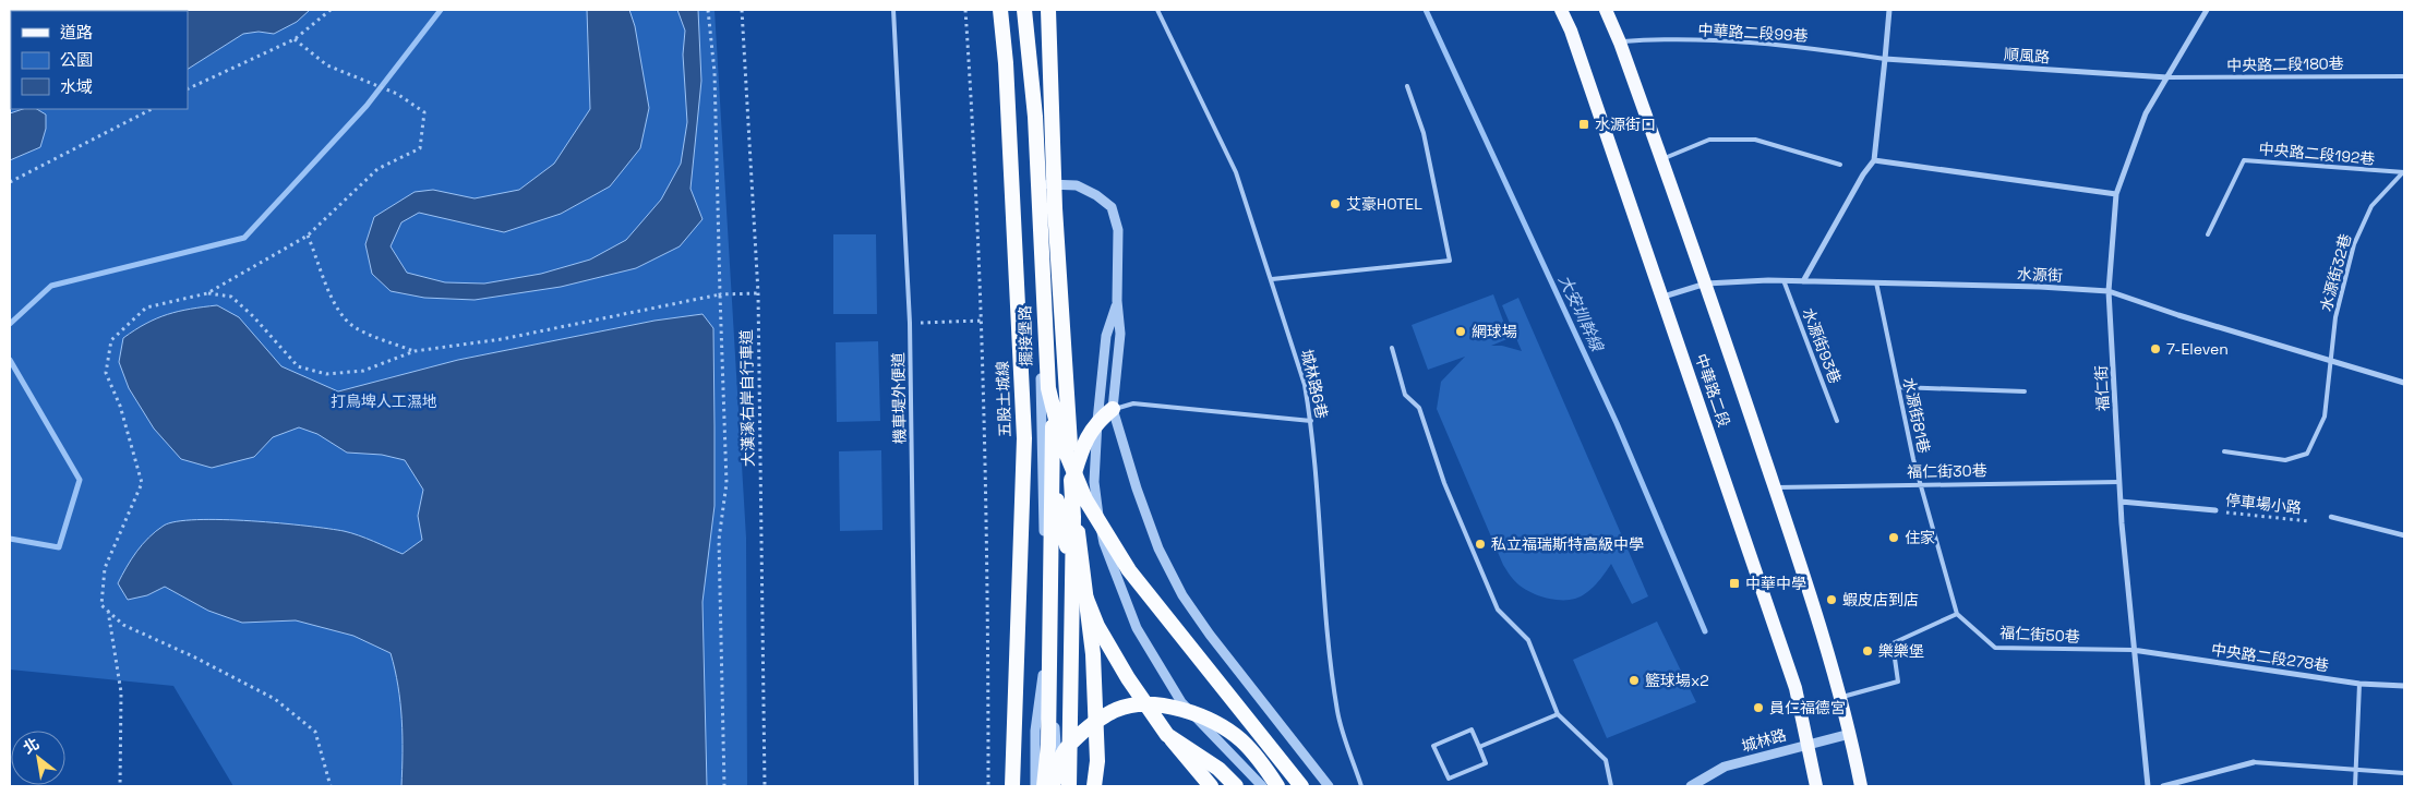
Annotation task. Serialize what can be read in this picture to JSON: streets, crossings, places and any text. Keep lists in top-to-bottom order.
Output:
{
  "streets": {
    "highway": ["五股土城線"],
    "main road": ["中華路二段"],
    "street": [
      "順風路",
      "水源街",
      "擺接堡路",
      "福仁街",
      "中央路二段278巷",
      "城林路"
    ],
    "lane": [
      "中華路二段99巷",
      "中央路二段180巷",
      "中央路二段192巷",
      "水源街32巷",
      "水源街93巷",
      "城林路6巷",
      "機車堤外便道",
      "水源街81巷",
      "福仁街30巷",
      "福仁街50巷"
    ],
    "path": ["大漢溪右岸自行車道", "停車場小路"]
  },
  "crossings": [
    ["中華路二段99巷", "順風路"],
    ["中華路二段99巷", "中華路二段"],
    ["順風路", "中央路二段180巷"],
    ["順風路", "福仁街"],
    ["中央路二段180巷", "福仁街"],
    ["中央路二段192巷", "水源街32巷"],
    ["水源街32巷", "水源街"],
    ["水源街", "水源街93巷"],
    ["水源街", "福仁街"],
    ["水源街", "中華路二段"],
    ["水源街", "水源街81巷"],
    ["福仁街", "福仁街30巷"],
    ["福仁街", "福仁街50巷"],
    ["福仁街", "中央路二段278巷"],
    ["中華路二段", "福仁街30巷"],
    ["中華路二段", "城林路"],
    ["水源街81巷", "福仁街30巷"],
    ["水源街81巷", "福仁街50巷"],
    ["福仁街50巷", "中央路二段278巷"]
  ],
  "water": ["大安圳幹線"],
  "parks": ["打鳥埤人工濕地"],
  "places": {
    "transit": ["水源街口", "中華中學"],
    "other": [
      "艾豪HOTEL",
      "網球場",
      "7-Eleven",
      "住家",
      "私立福瑞斯特高級中學",
      "蝦皮店到店",
      "樂樂堡",
      "籃球場x2",
      "員仁福德宮"
    ]
  },
  "legend": ["道路", "公園", "水域"],
  "north": "top left"
}
